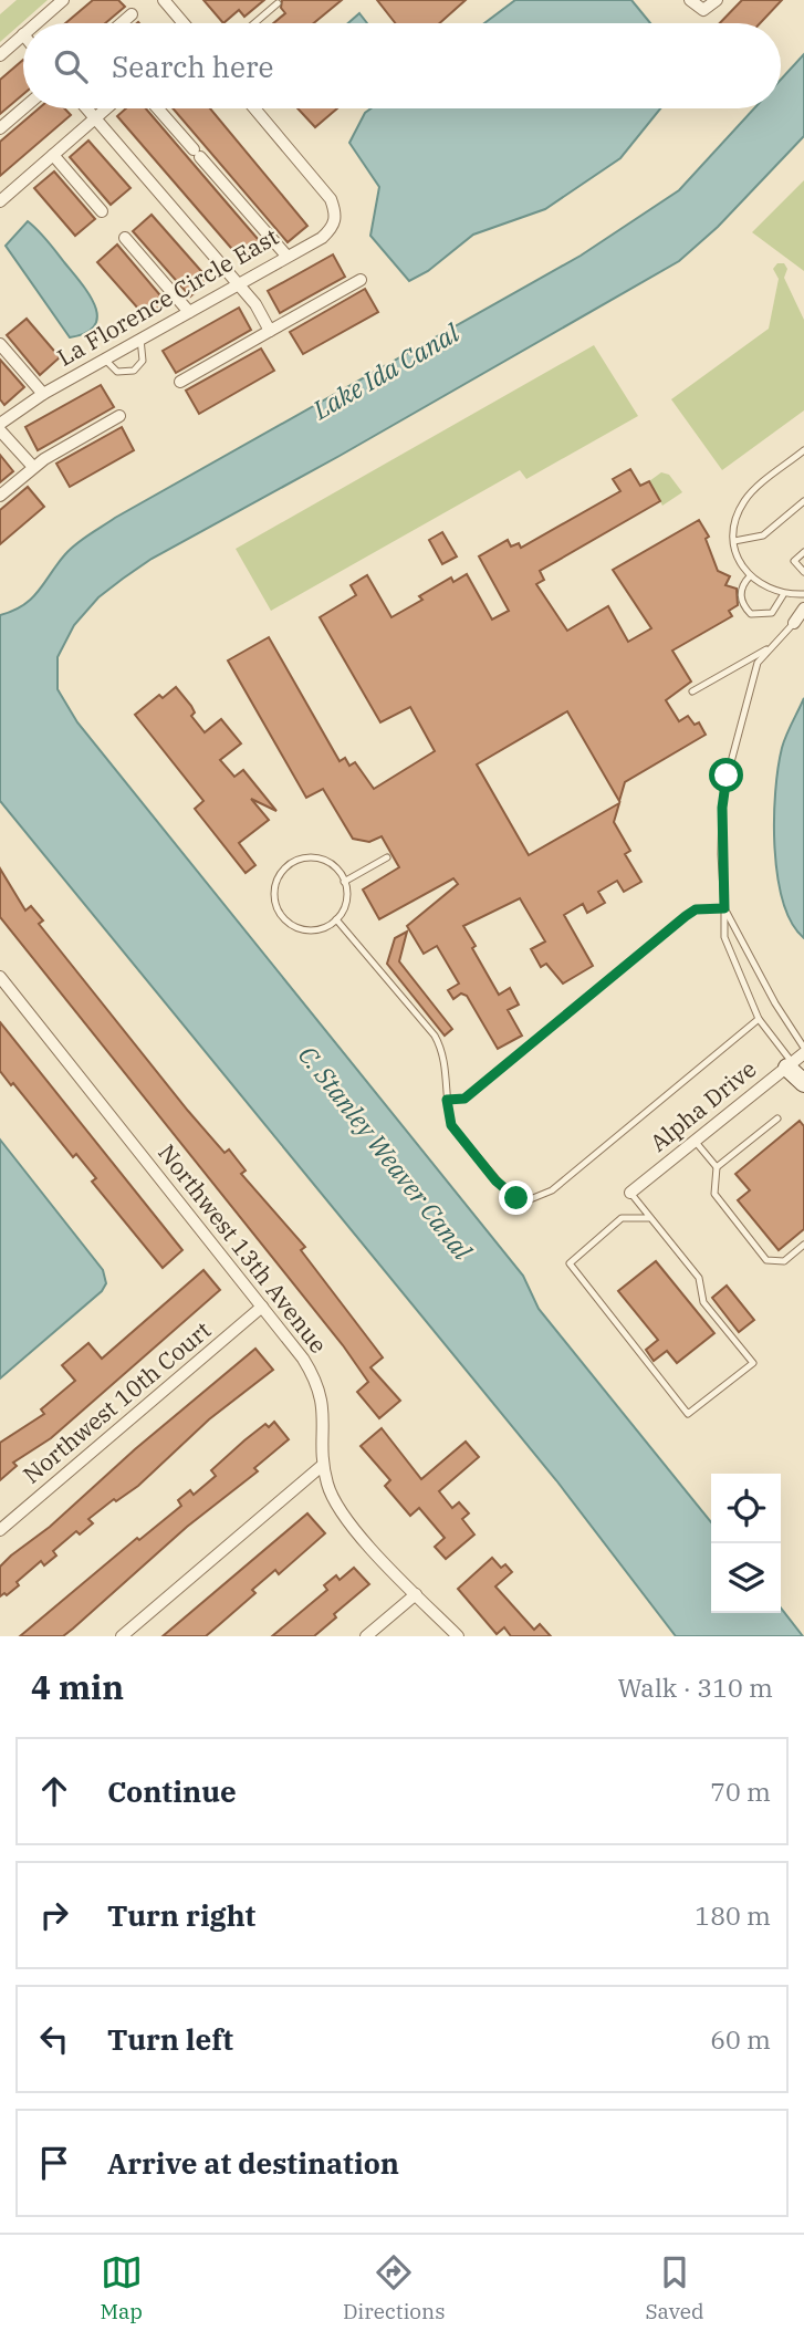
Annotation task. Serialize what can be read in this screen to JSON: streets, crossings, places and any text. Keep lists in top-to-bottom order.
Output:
{
  "streets": {
    "street": [
      "La Florence Circle East",
      "Alpha Drive",
      "Northwest 13th Avenue",
      "Northwest 10th Court"
    ]
  },
  "crossings": [
    ["Northwest 13th Avenue", "Northwest 10th Court"]
  ],
  "water": ["Lake Ida Canal", "C. Stanley Weaver Canal"],
  "page": {
    "search": "Search here",
    "heading": ["4 min", "Walk · 310 m"],
    "list": [
      ["Continue", "70 m"],
      ["Turn right", "180 m"],
      ["Turn left", "60 m"],
      "Arrive at destination"
    ],
    "nav": ["Map", "Directions", "Saved"]
  }
}
